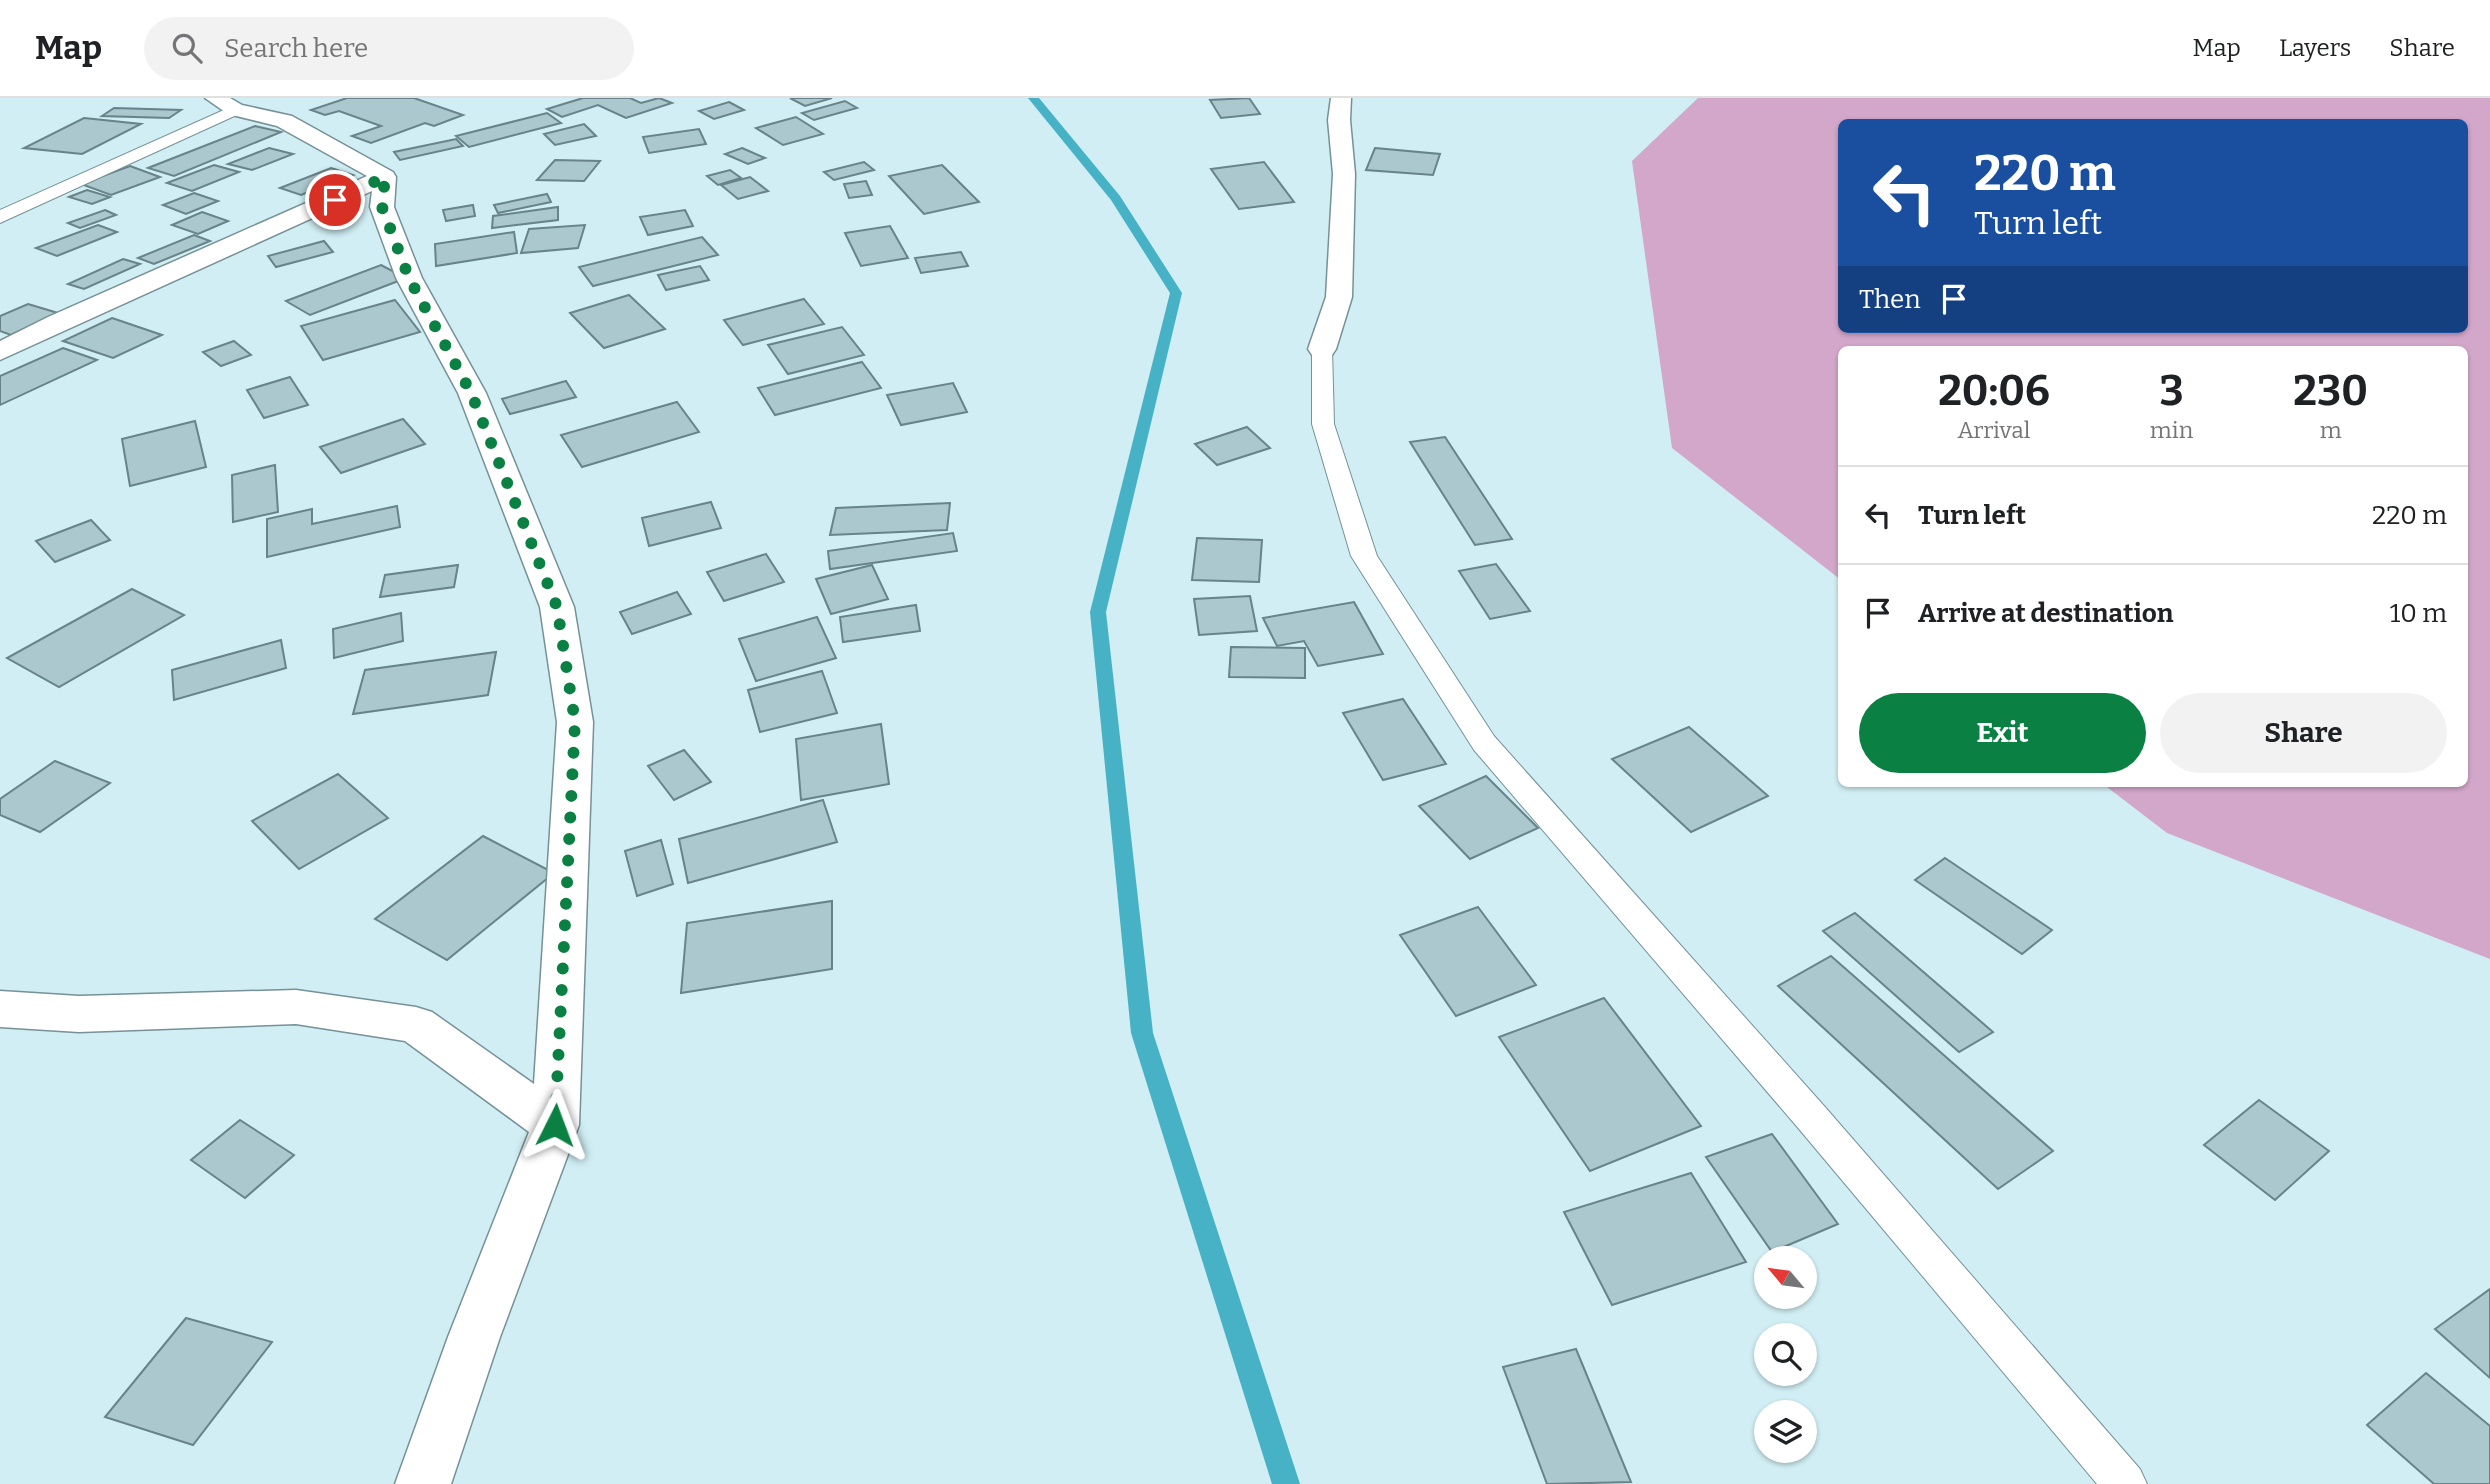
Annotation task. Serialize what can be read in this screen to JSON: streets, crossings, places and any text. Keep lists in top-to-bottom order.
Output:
{
  "north": "top left",
  "page": {
    "header": "Map",
    "search": "Search here",
    "nav": ["Map", "Layers", "Share"],
    "turn": ["220 m", "Turn left"],
    "then": "Then",
    "eta": [
      "20:06",
      "Arrival",
      "3",
      "min",
      "230",
      "m"
    ],
    "list": [
      {
        "name": "Turn left",
        "value": "220 m"
      },
      {
        "name": "Arrive at destination",
        "value": "10 m"
      }
    ],
    "buttons": ["Exit", "Share"]
  }
}
